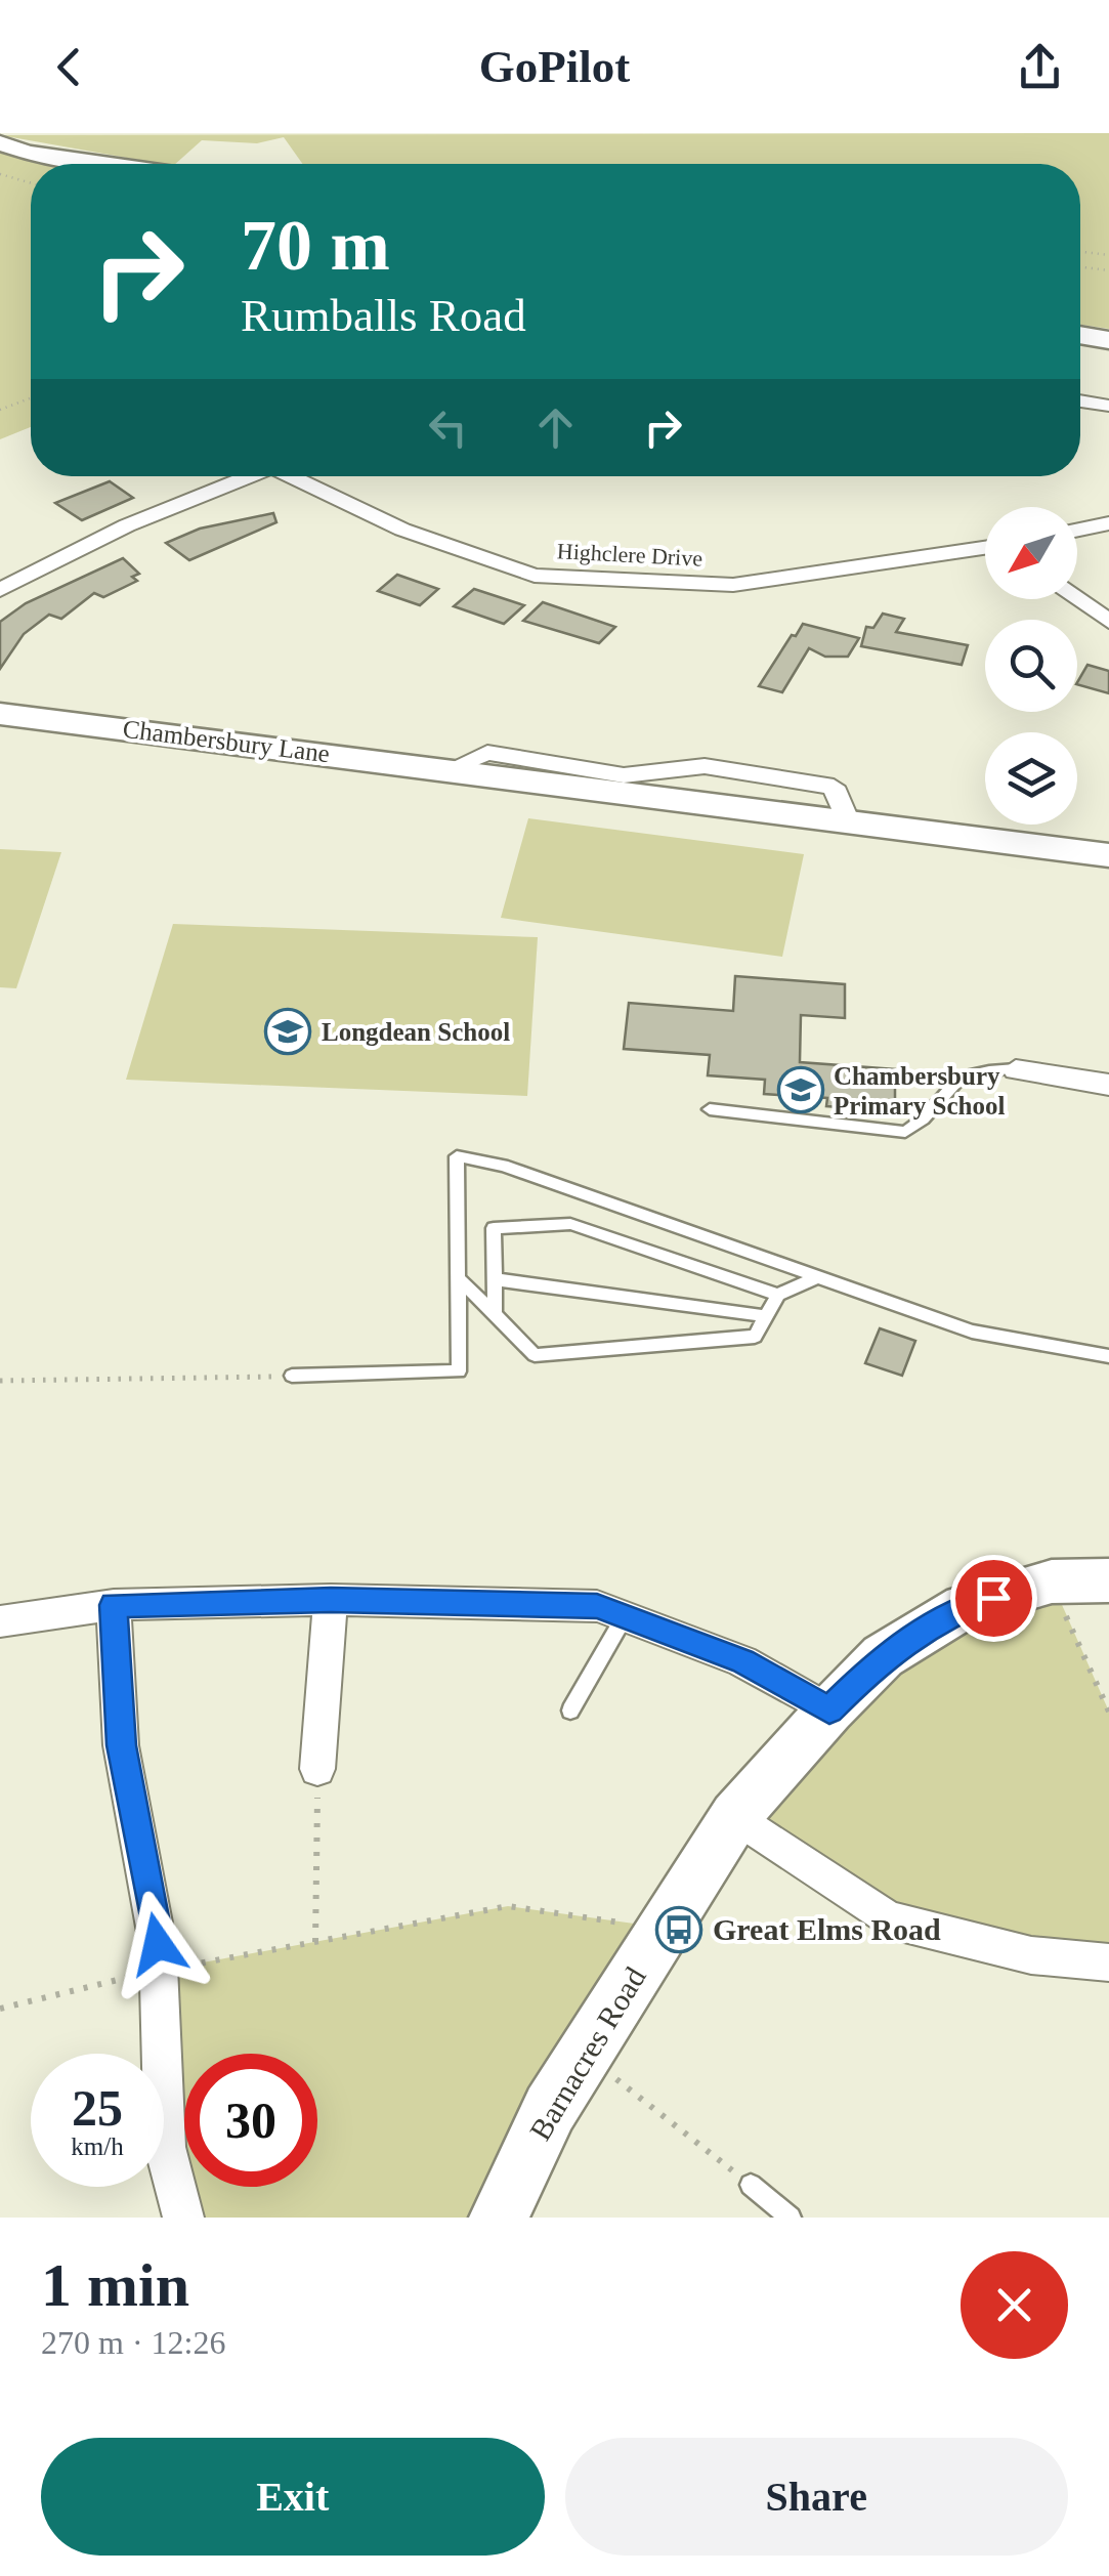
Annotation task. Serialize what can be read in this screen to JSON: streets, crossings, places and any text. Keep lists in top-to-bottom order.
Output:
{
  "streets": {
    "street": ["Highclere Drive", "Chambersbury Lane", "Barnacres Road"]
  },
  "places": {
    "school or university": ["Longdean School", "Chambersbury Primary School"],
    "bus stop": ["Great Elms Road"]
  },
  "north": "bottom left",
  "page": {
    "header": "GoPilot",
    "turn": ["70 m", "Rumballs Road"],
    "speed": "25 km/h",
    "limit": "30",
    "heading": ["1 min", "270 m · 12:26"],
    "buttons": ["Exit", "Share"]
  }
}
